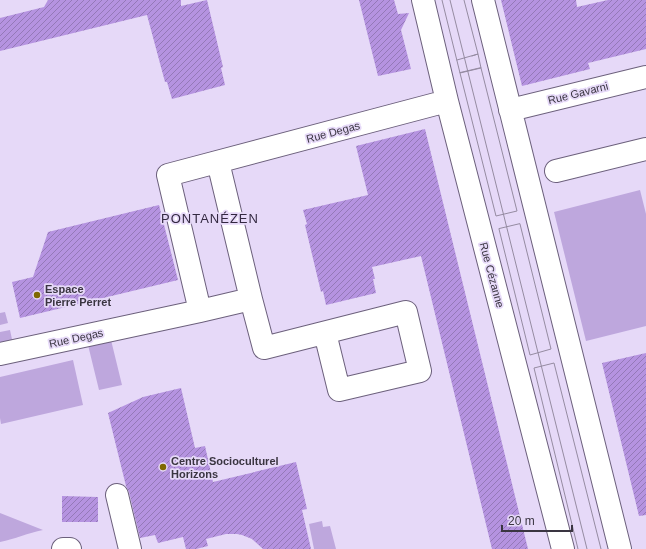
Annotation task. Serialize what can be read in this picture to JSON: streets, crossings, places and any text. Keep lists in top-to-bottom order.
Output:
{
  "streets": {
    "street": ["Rue Gavarni", "Rue Degas", "Rue Cézanne"]
  },
  "crossings": [
    ["Rue Degas", "Rue Cézanne"]
  ],
  "districts": ["PONTANÉZEN"],
  "places": ["Espace Pierre Perret", "Centre Socioculturel Horizons"],
  "scale_bar": "20 m"
}
